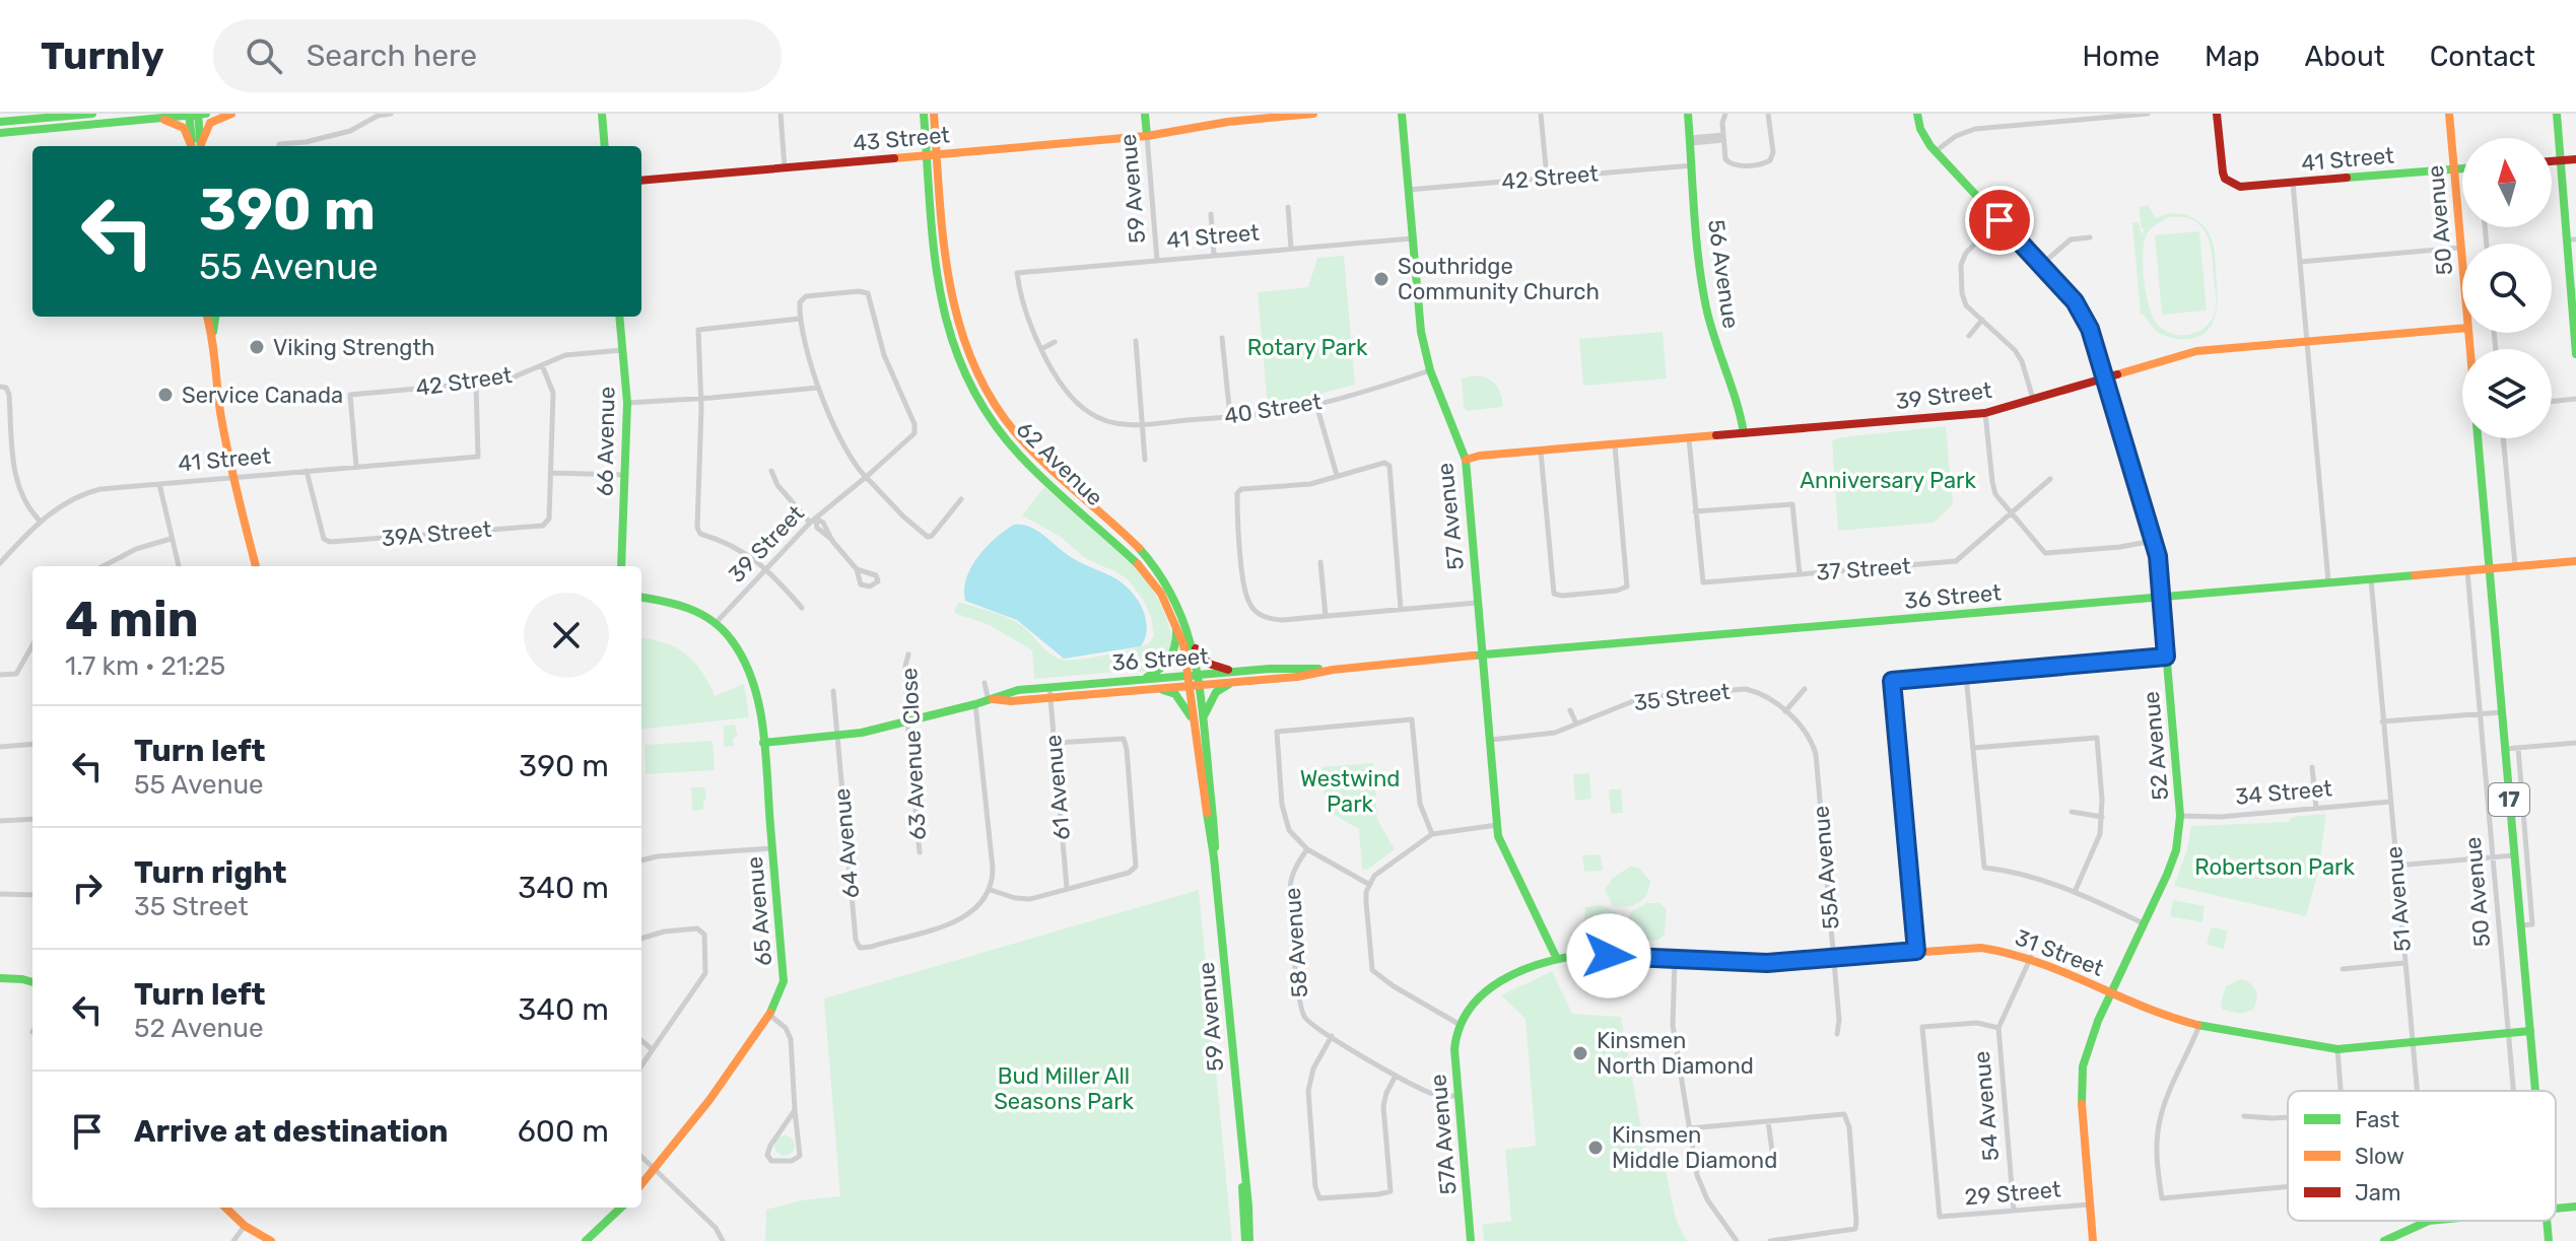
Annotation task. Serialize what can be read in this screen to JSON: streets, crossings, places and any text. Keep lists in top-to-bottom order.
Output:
{
  "streets": {
    "main road": [
      "43 Street",
      "41 Street",
      "59 Avenue",
      "50 Avenue",
      "56 Avenue",
      "39 Street",
      "66 Avenue",
      "62 Avenue",
      "57 Avenue",
      "36 Street",
      "52 Avenue",
      "17",
      "65 Avenue",
      "31 Street",
      "57A Avenue"
    ],
    "street": [
      "42 Street",
      "40 Street",
      "39A Street",
      "37 Street",
      "35 Street",
      "63 Avenue Close",
      "61 Avenue",
      "34 Street",
      "64 Avenue",
      "55A Avenue",
      "51 Avenue",
      "58 Avenue",
      "54 Avenue",
      "29 Street"
    ]
  },
  "crossings": [
    ["43 Street", "59 Avenue"],
    ["43 Street", "62 Avenue"],
    ["41 Street", "42 Street"],
    ["41 Street", "59 Avenue"],
    ["41 Street", "50 Avenue"],
    ["41 Street", "40 Street"],
    ["41 Street", "57 Avenue"],
    ["41 Street", "39A Street"],
    ["42 Street", "56 Avenue"],
    ["42 Street", "66 Avenue"],
    ["42 Street", "57 Avenue"],
    ["59 Avenue", "62 Avenue"],
    ["59 Avenue", "36 Street"],
    ["50 Avenue", "36 Street"],
    ["50 Avenue", "31 Street"],
    ["56 Avenue", "39 Street"],
    ["39 Street", "57 Avenue"],
    ["39 Street", "52 Avenue"],
    ["39 Street", "65 Avenue"],
    ["40 Street", "57 Avenue"],
    ["62 Avenue", "36 Street"],
    ["57 Avenue", "36 Street"],
    ["57 Avenue", "35 Street"],
    ["57 Avenue", "31 Street"],
    ["36 Street", "52 Avenue"],
    ["36 Street", "63 Avenue Close"],
    ["36 Street", "61 Avenue"],
    ["36 Street", "64 Avenue"],
    ["36 Street", "51 Avenue"],
    ["36 Street", "65 Avenue"],
    ["35 Street", "55A Avenue"],
    ["52 Avenue", "34 Street"],
    ["52 Avenue", "31 Street"],
    ["52 Avenue", "29 Street"],
    ["34 Street", "51 Avenue"],
    ["55A Avenue", "31 Street"],
    ["51 Avenue", "31 Street"],
    ["58 Avenue", "57A Avenue"],
    ["31 Street", "54 Avenue"],
    ["31 Street", "57A Avenue"],
    ["54 Avenue", "29 Street"]
  ],
  "parks": [
    "Rotary Park",
    "Anniversary Park",
    "Westwind Park",
    "Robertson Park",
    "Bud Miller All Seasons Park"
  ],
  "places": [
    "Southridge Community Church",
    "Viking Strength",
    "Service Canada",
    "Kinsmen North Diamond",
    "Kinsmen Middle Diamond"
  ],
  "legend": ["Fast", "Slow", "Jam"],
  "north": "top",
  "page": {
    "header": "Turnly",
    "search": "Search here",
    "nav": [
      "Home",
      "Map",
      "About",
      "Contact"
    ],
    "turn": ["390 m", "55 Avenue"],
    "heading": ["4 min", "1.7 km · 21:25"],
    "list": [
      {
        "name": "Turn left",
        "note": "55 Avenue",
        "value": "390 m"
      },
      {
        "name": "Turn right",
        "note": "35 Street",
        "value": "340 m"
      },
      {
        "name": "Turn left",
        "note": "52 Avenue",
        "value": "340 m"
      },
      {
        "name": "Arrive at destination",
        "value": "600 m"
      }
    ]
  }
}
